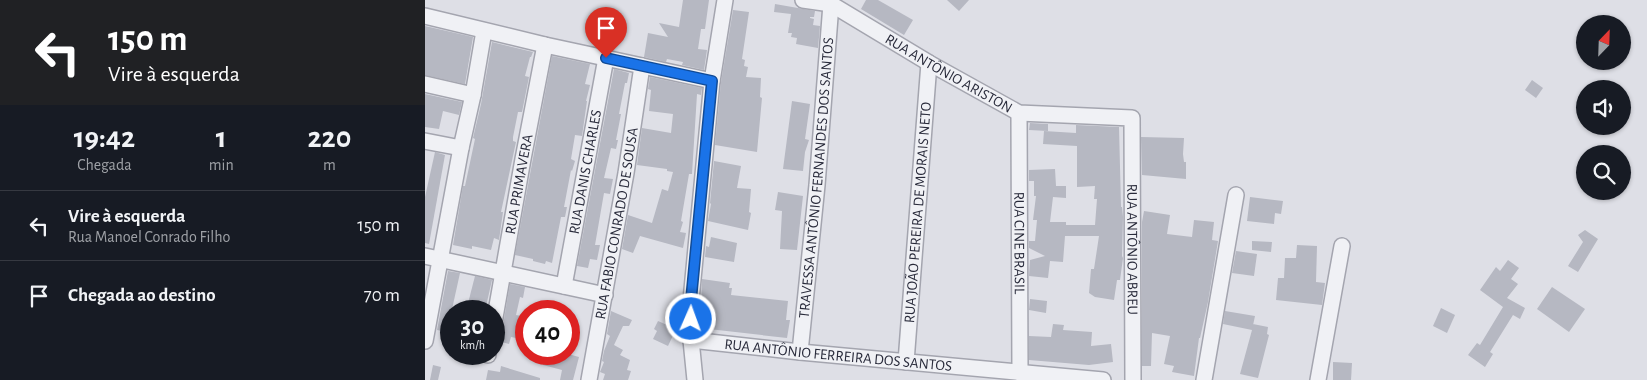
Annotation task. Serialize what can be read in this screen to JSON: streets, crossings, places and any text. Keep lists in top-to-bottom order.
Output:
{
  "streets": {
    "street": [
      "RUA ANTÔNIO ARISTON",
      "RUA DANIS CHARLES",
      "TRAVESSA ANTÔNIO FERNANDES DOS SANTOS",
      "RUA PRIMAVERA",
      "RUA JOÃO PEREIRA DE MORAIS NETO",
      "RUA FABIO CONRADO DE SOUSA",
      "RUA CINE BRASIL",
      "RUA ANTÔNIO ABREU",
      "RUA ANTÔNIO FERREIRA DOS SANTOS"
    ]
  },
  "crossings": [
    ["RUA ANTÔNIO ARISTON", "TRAVESSA ANTÔNIO FERNANDES DOS SANTOS"],
    ["RUA ANTÔNIO ARISTON", "RUA JOÃO PEREIRA DE MORAIS NETO"],
    ["RUA ANTÔNIO ARISTON", "RUA CINE BRASIL"],
    ["RUA ANTÔNIO ARISTON", "RUA ANTÔNIO ABREU"],
    ["TRAVESSA ANTÔNIO FERNANDES DOS SANTOS", "RUA ANTÔNIO FERREIRA DOS SANTOS"],
    ["RUA JOÃO PEREIRA DE MORAIS NETO", "RUA ANTÔNIO FERREIRA DOS SANTOS"],
    ["RUA CINE BRASIL", "RUA ANTÔNIO FERREIRA DOS SANTOS"]
  ],
  "north": "top right",
  "page": {
    "turn": ["150 m", "Vire à esquerda"],
    "eta": [
      "19:42",
      "Chegada",
      "1",
      "min",
      "220",
      "m"
    ],
    "list": [
      {
        "name": "Vire à esquerda",
        "note": "Rua Manoel Conrado Filho",
        "value": "150 m"
      },
      {
        "name": "Chegada ao destino",
        "value": "70 m"
      }
    ],
    "speed": "30 km/h",
    "limit": "40"
  }
}
